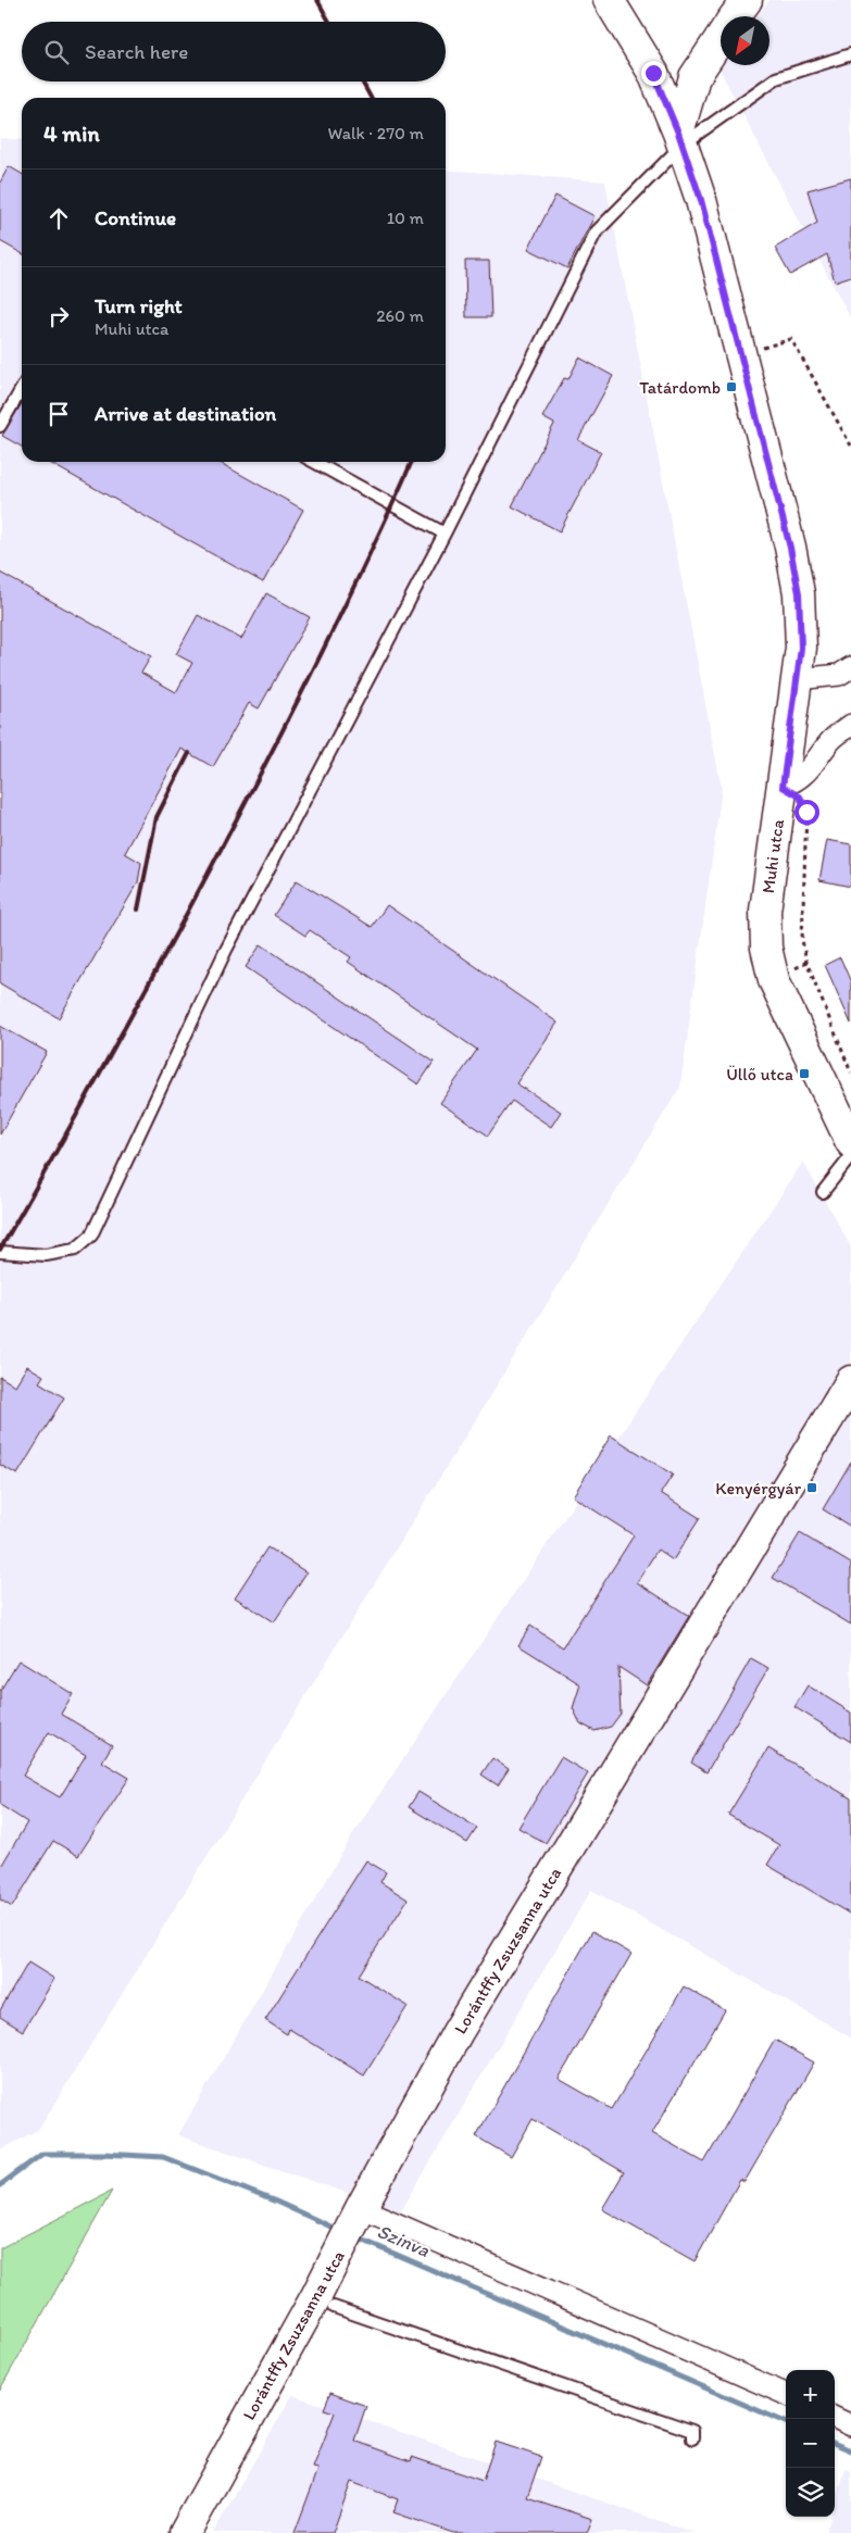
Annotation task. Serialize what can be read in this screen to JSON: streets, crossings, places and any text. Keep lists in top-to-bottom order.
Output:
{
  "streets": {
    "main road": ["Muhi utca", "Lorántffy Zsuzsanna utca"]
  },
  "water": ["Szinva"],
  "places": {
    "transit": ["Tatárdomb", "Üllő utca", "Kenyérgyár"]
  },
  "north": "bottom left",
  "page": {
    "search": "Search here",
    "heading": ["4 min", "Walk · 270 m"],
    "list": [
      ["Continue", "10 m"],
      ["Turn right", "Muhi utca", "260 m"],
      "Arrive at destination"
    ],
    "map_buttons": ["+", "−"]
  }
}
